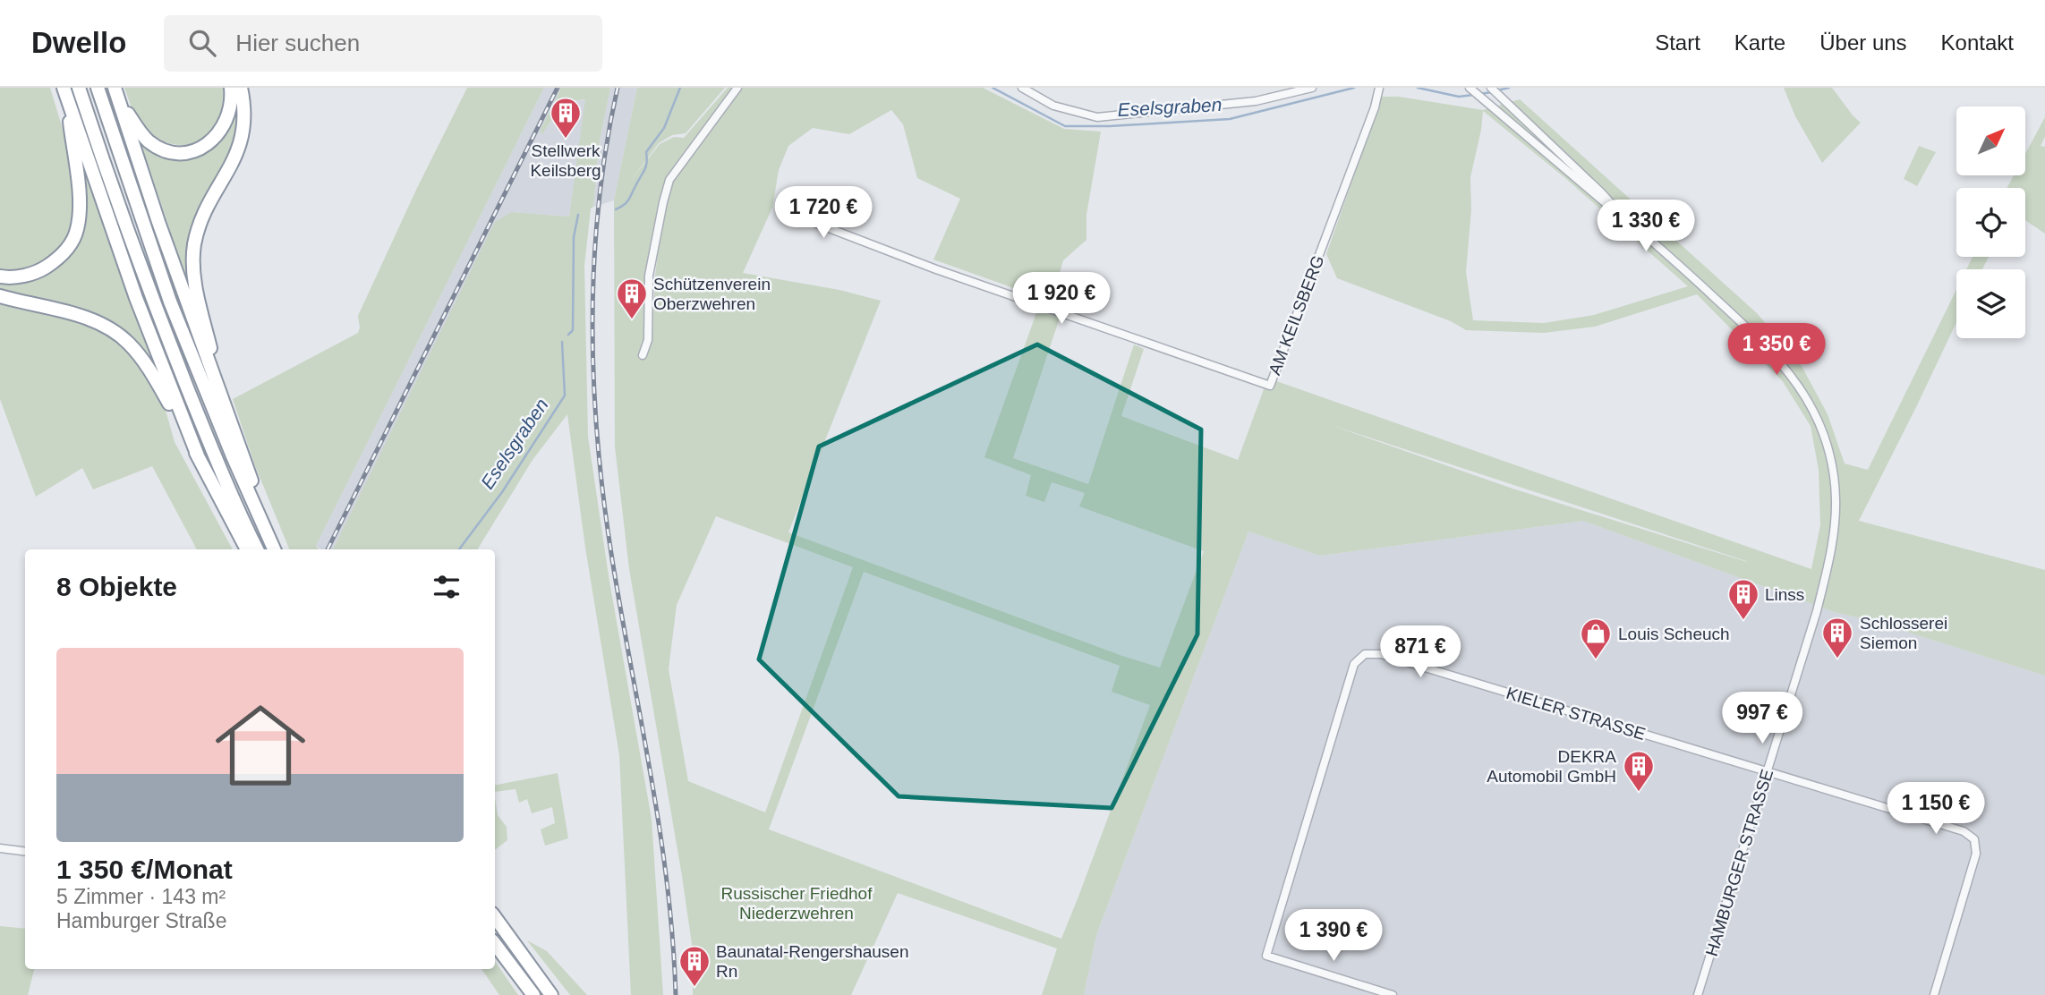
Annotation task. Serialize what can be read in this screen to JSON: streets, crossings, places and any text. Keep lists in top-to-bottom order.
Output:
{
  "streets": {
    "street": ["AM KEILSBERG", "KIELER STRASSE", "HAMBURGER STRASSE"]
  },
  "crossings": [
    ["KIELER STRASSE", "HAMBURGER STRASSE"]
  ],
  "water": ["Eselsgraben"],
  "parks": ["Russischer Friedhof Niederzwehren"],
  "places": {
    "building": [
      "Stellwerk Keilsberg",
      "Schützenverein Oberzwehren",
      "Linss",
      "Schlosserei Siemon",
      "DEKRA Automobil GmbH",
      "Baunatal-Rengershausen Rn"
    ],
    "shop": ["Louis Scheuch"]
  },
  "north": "top right",
  "page": {
    "header": "Dwello",
    "search": "Hier suchen",
    "nav": [
      "Start",
      "Karte",
      "Über uns",
      "Kontakt"
    ],
    "price": [
      "1 720 €",
      "1 330 €",
      "1 920 €",
      "1 350 €",
      "871 €",
      "997 €",
      "1 150 €",
      "1 390 €"
    ],
    "heading": "8 Objekte",
    "list": [
      {
        "name": "1 350 €/Monat",
        "note": "5 Zimmer · 143 m² · Hamburger Straße"
      }
    ]
  }
}
